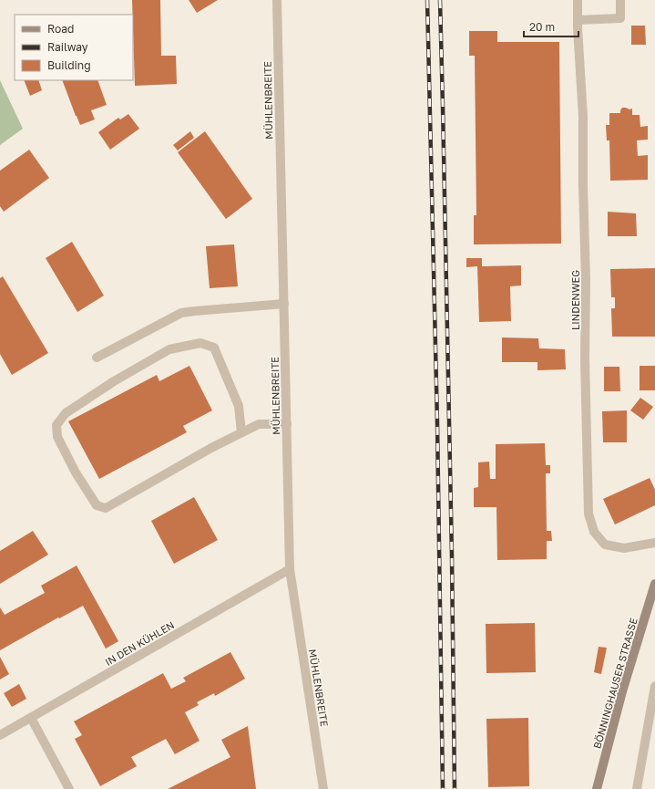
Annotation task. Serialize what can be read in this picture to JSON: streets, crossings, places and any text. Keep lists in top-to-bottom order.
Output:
{
  "streets": {
    "main road": ["BÖNNINGHAUSER STRASSE"],
    "street": ["MÜHLENBREITE", "LINDENWEG", "IN DEN KÜHLEN"]
  },
  "crossings": [
    ["MÜHLENBREITE", "IN DEN KÜHLEN"]
  ],
  "legend": ["Road", "Railway", "Building"],
  "scale_bar": "20 m"
}
